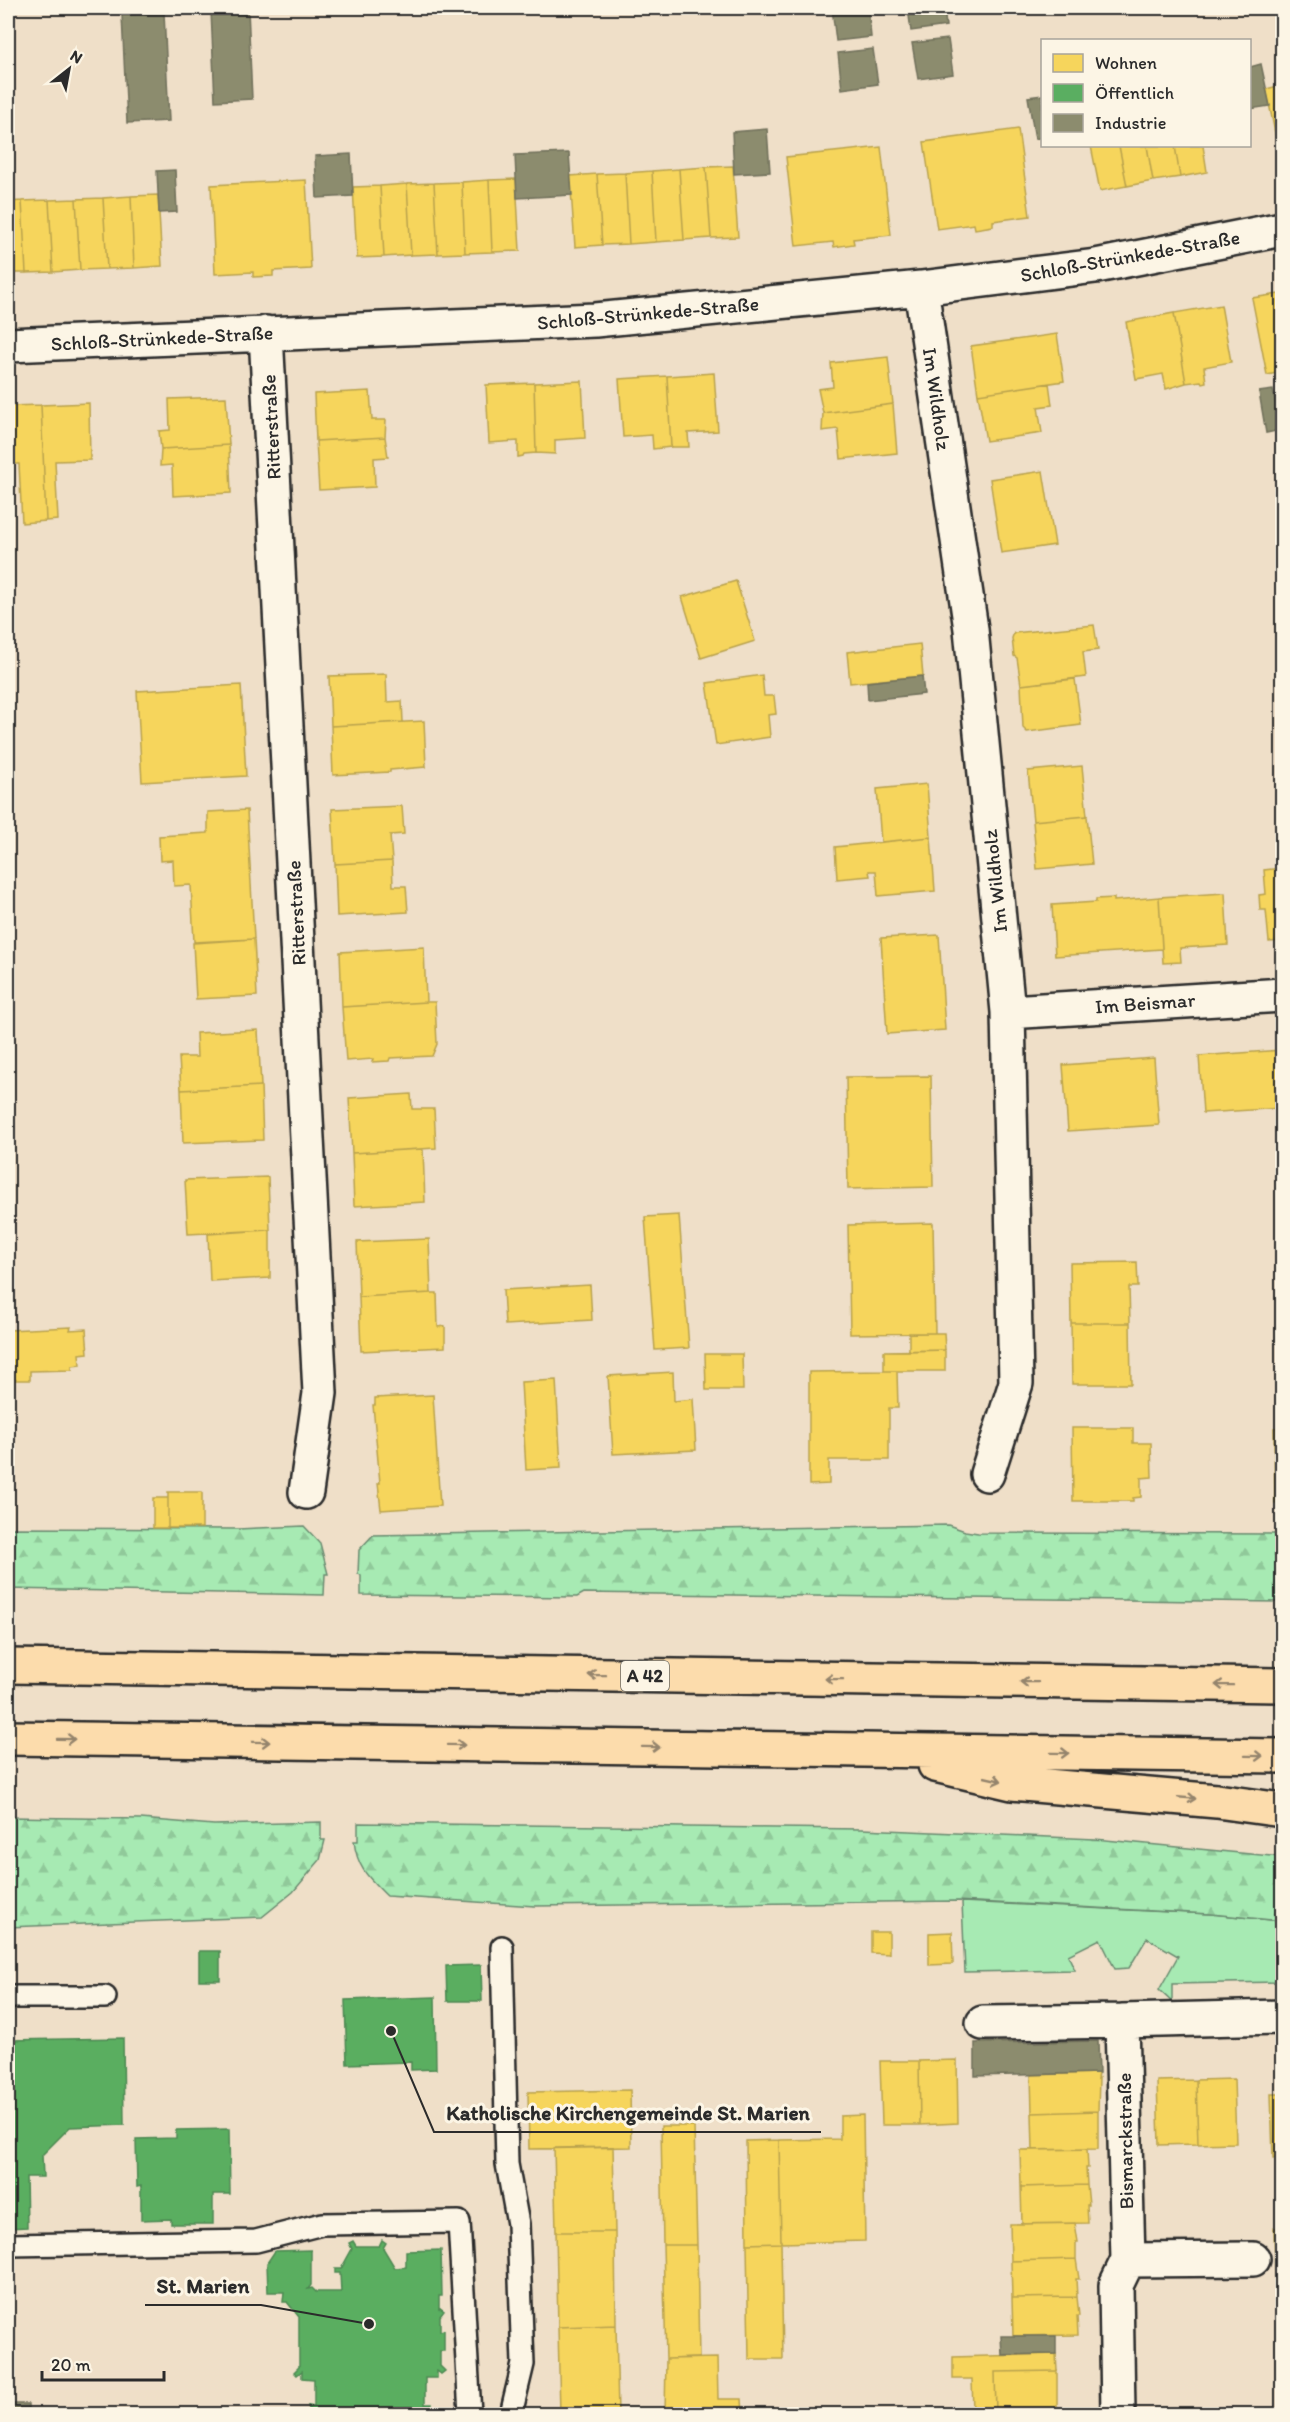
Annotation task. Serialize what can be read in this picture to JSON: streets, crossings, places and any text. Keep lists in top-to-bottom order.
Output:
{
  "streets": {
    "highway": ["A 42"],
    "street": [
      "Schloß-Strünkede-Straße",
      "Im Wildholz",
      "Ritterstraße",
      "Im Beismar",
      "Bismarckstraße"
    ]
  },
  "crossings": [
    ["Schloß-Strünkede-Straße", "Im Wildholz"],
    ["Schloß-Strünkede-Straße", "Ritterstraße"],
    ["Im Wildholz", "Im Beismar"]
  ],
  "places": ["Katholische Kirchengemeinde St. Marien", "St. Marien"],
  "legend": ["Wohnen", "Öffentlich", "Industrie"],
  "scale_bar": "20 m",
  "north": "top right"
}
